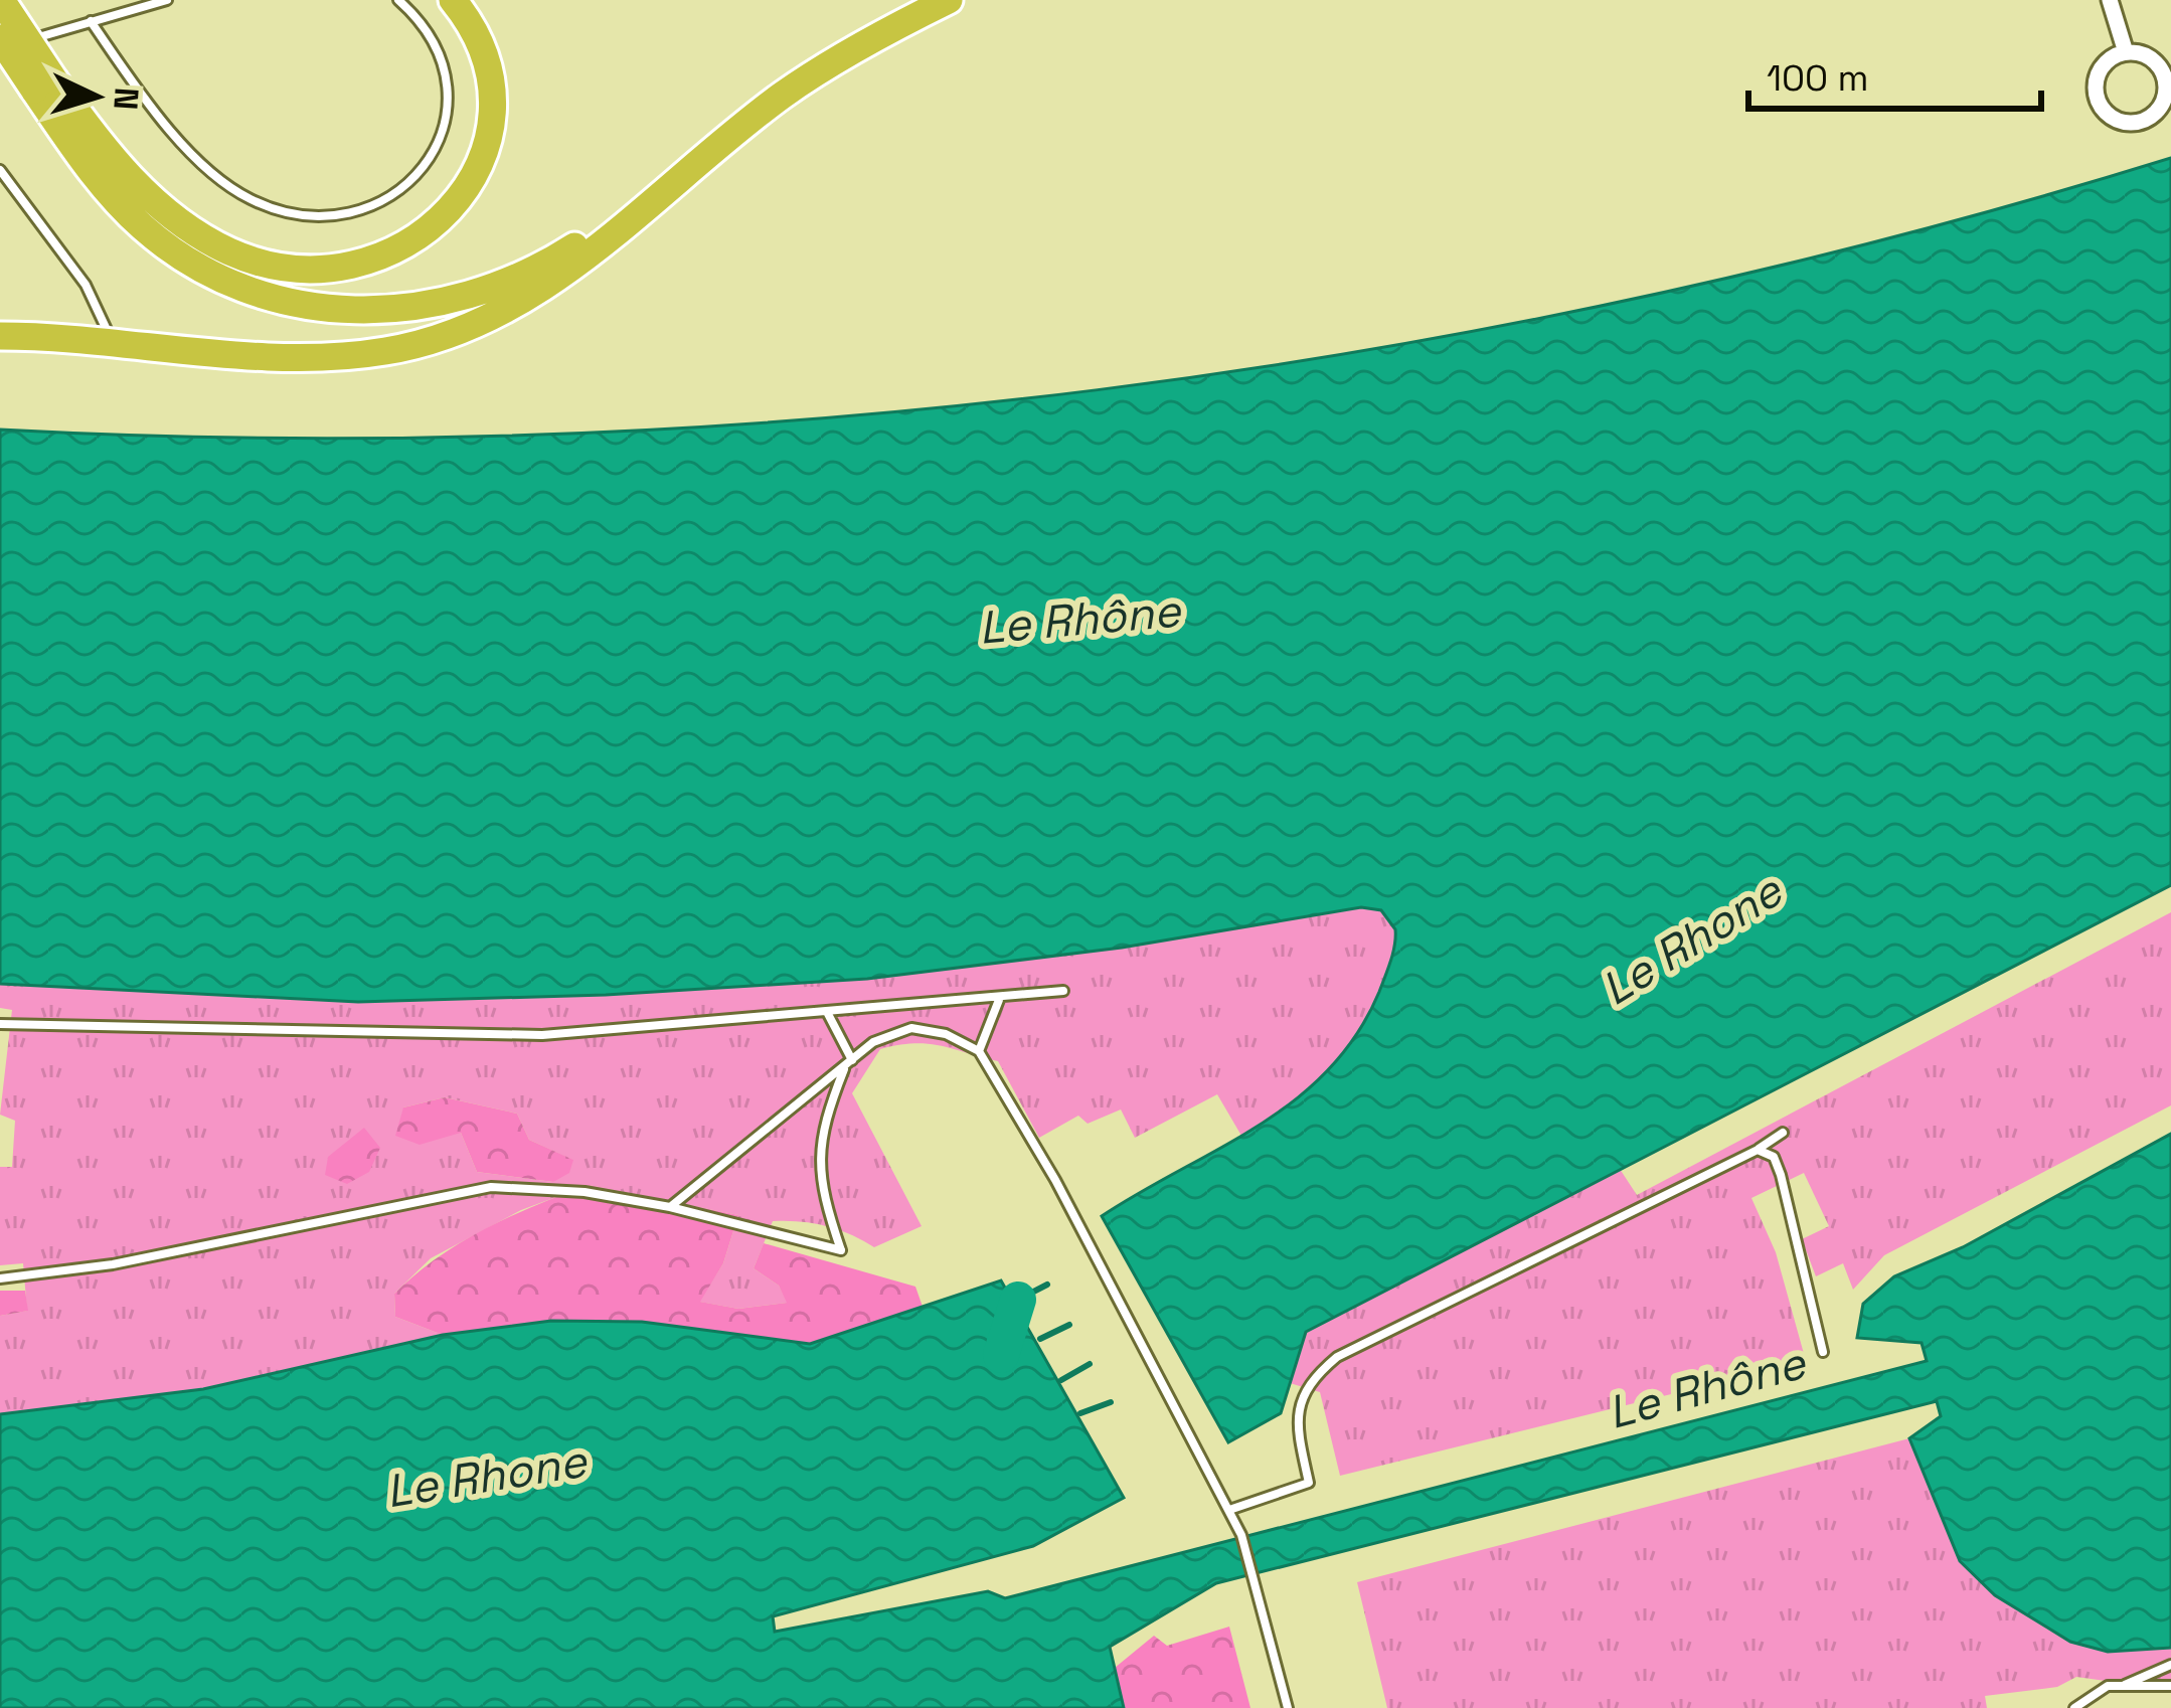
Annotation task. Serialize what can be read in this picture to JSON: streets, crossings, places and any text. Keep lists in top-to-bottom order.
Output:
{
  "water": ["Le Rhône", "Le Rhone"],
  "scale_bar": "100 m",
  "north": "right"
}
